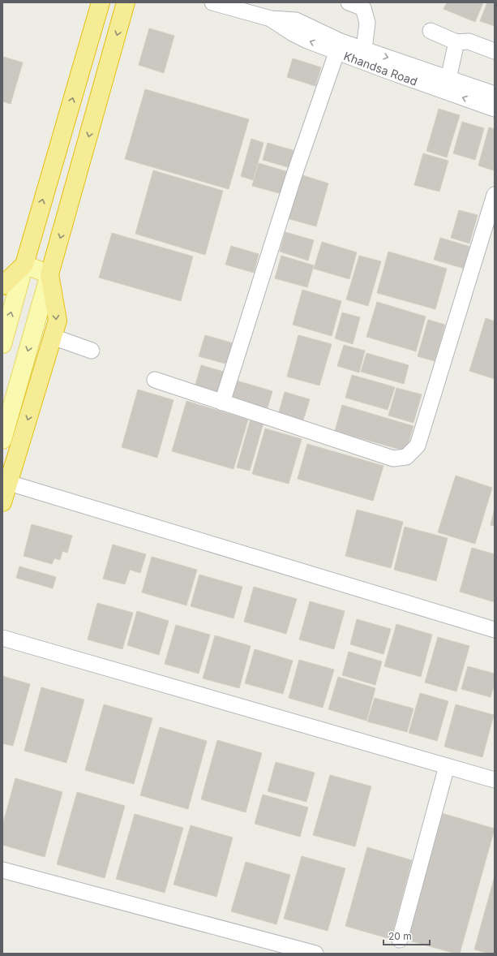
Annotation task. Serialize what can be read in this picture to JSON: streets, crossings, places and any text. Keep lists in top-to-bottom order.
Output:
{
  "streets": {
    "street": ["Khandsa Road"]
  },
  "scale_bar": "20 m"
}
